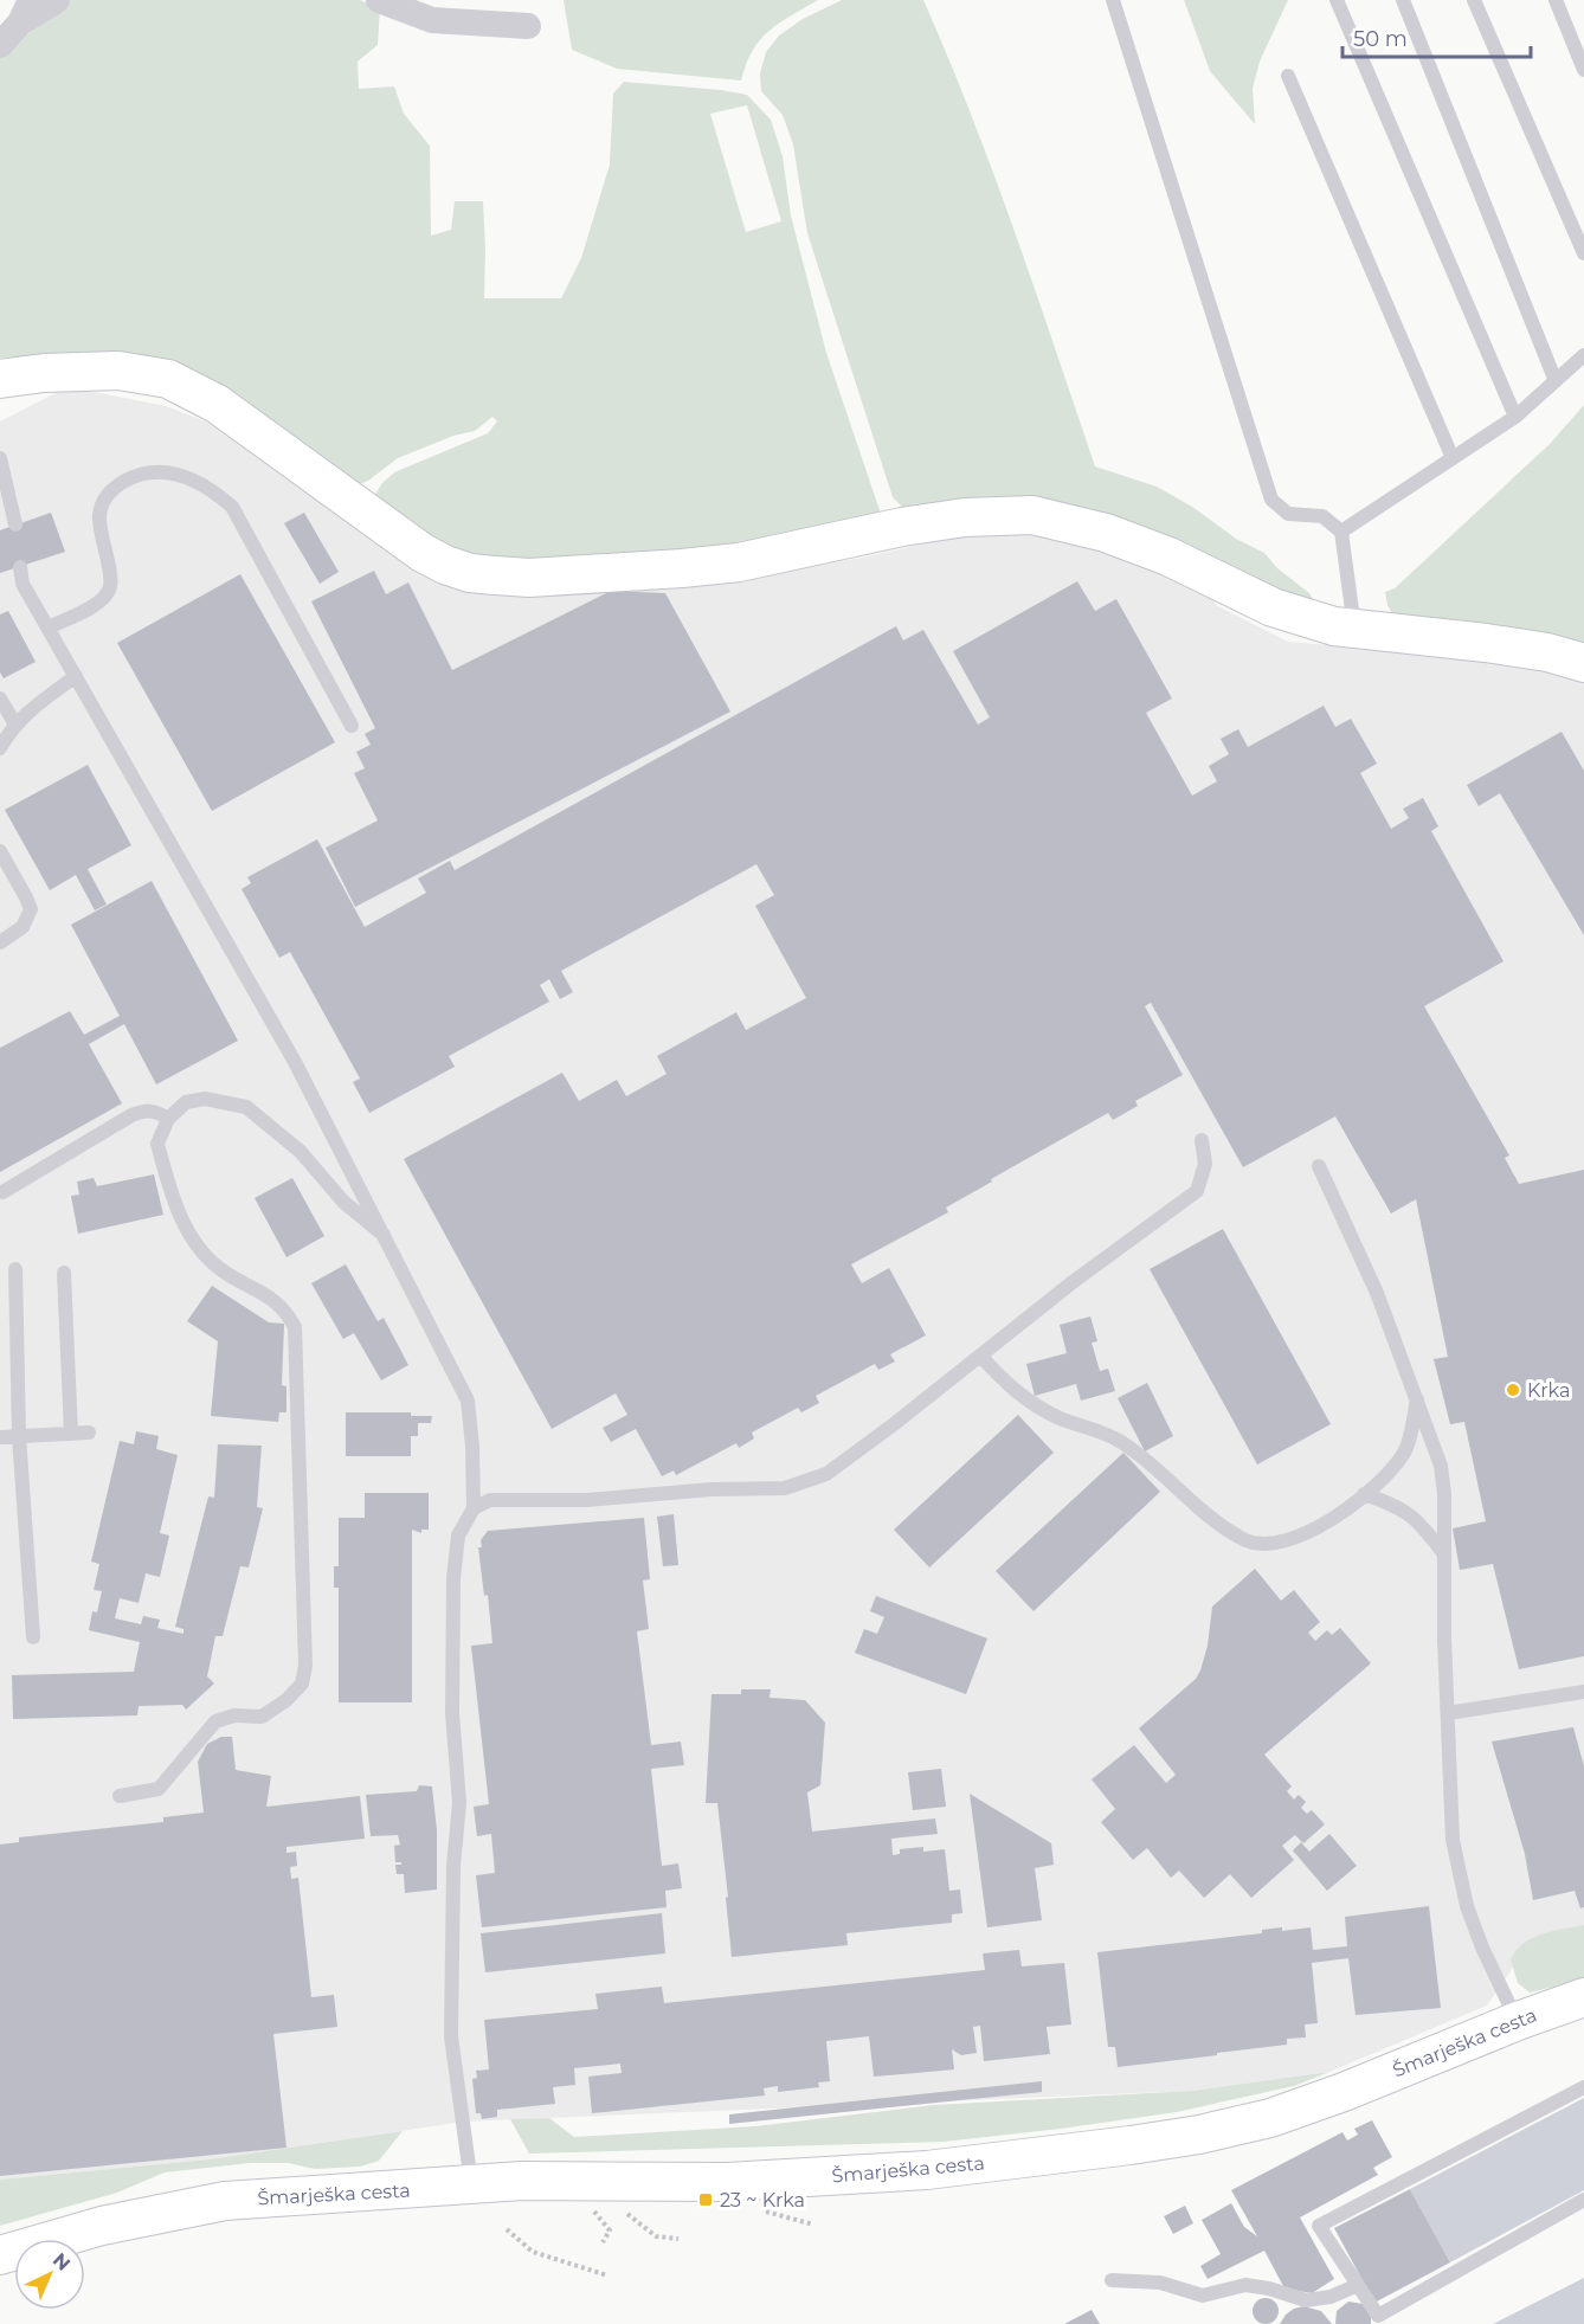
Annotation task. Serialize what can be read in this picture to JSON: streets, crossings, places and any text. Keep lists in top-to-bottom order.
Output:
{
  "streets": {
    "street": ["Šmarješka cesta"]
  },
  "places": {
    "other": ["Krka"],
    "transit": ["23 ~ Krka"]
  },
  "scale_bar": "50 m",
  "north": "top right"
}
